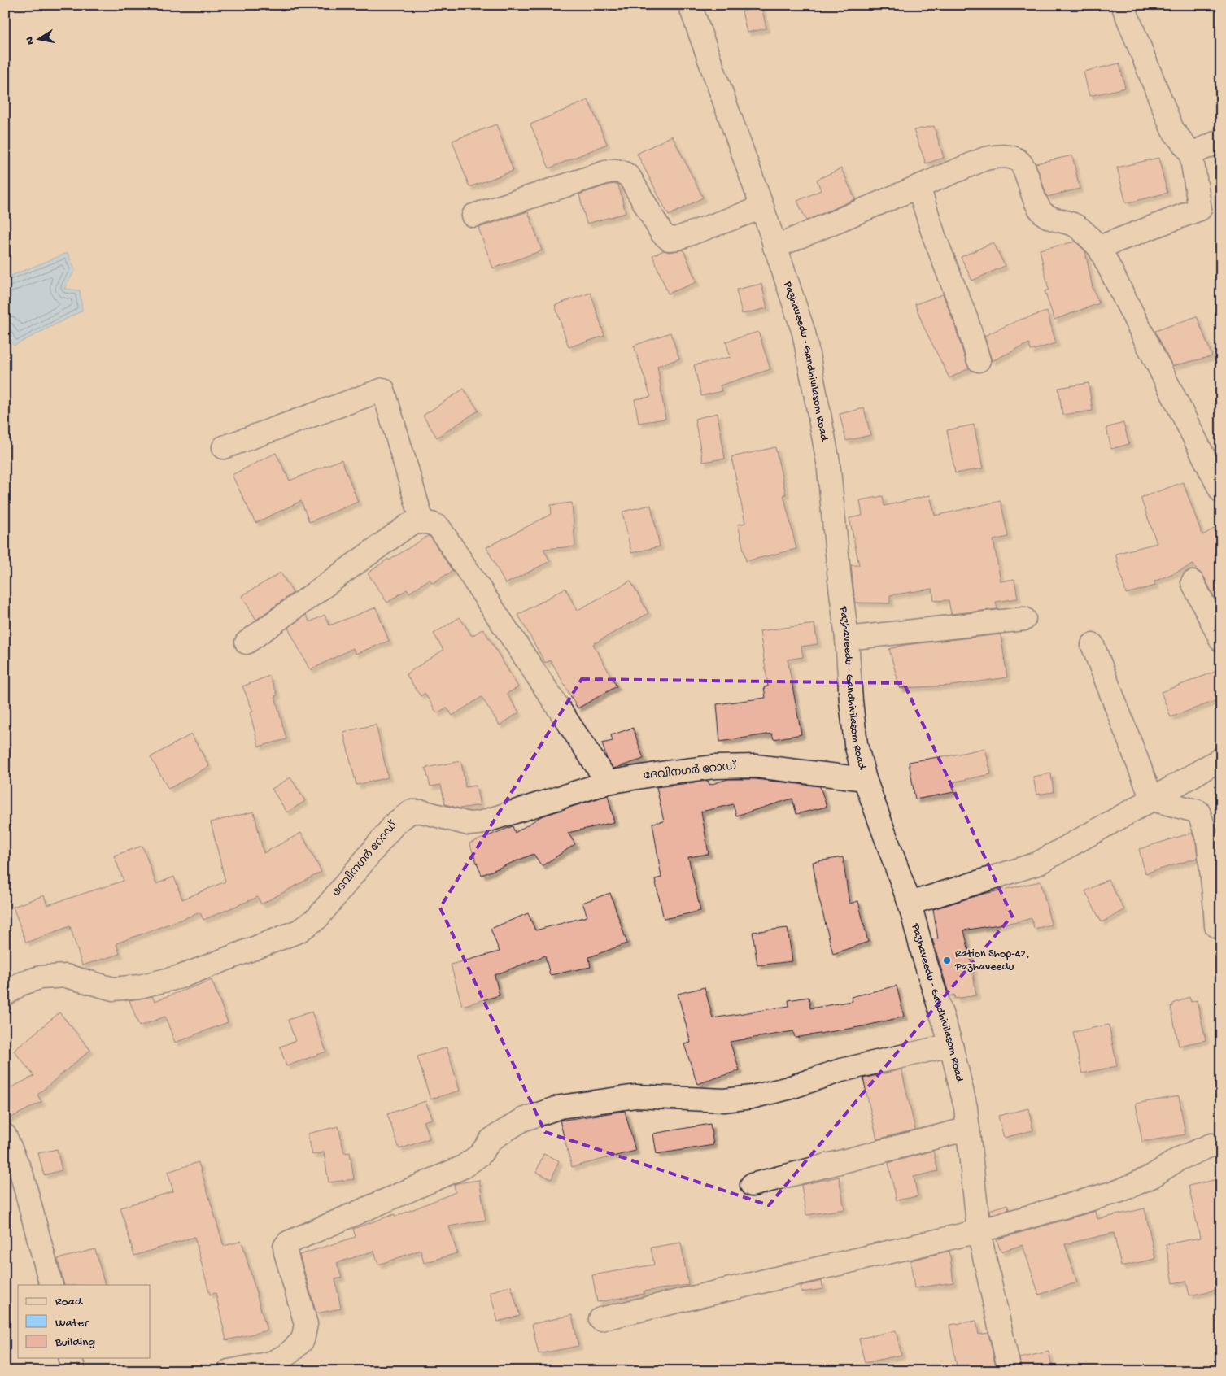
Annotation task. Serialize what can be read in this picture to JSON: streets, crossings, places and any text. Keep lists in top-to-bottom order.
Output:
{
  "streets": {
    "street": ["Pazhaveedu - Gandhivilasom Road", "ദേവിനഗർ റോഡ്"]
  },
  "crossings": [
    ["Pazhaveedu - Gandhivilasom Road", "ദേവിനഗർ റോഡ്"]
  ],
  "places": ["Ration Shop-42, Pazhaveedu"],
  "legend": ["Road", "Water", "Building"],
  "north": "left"
}
